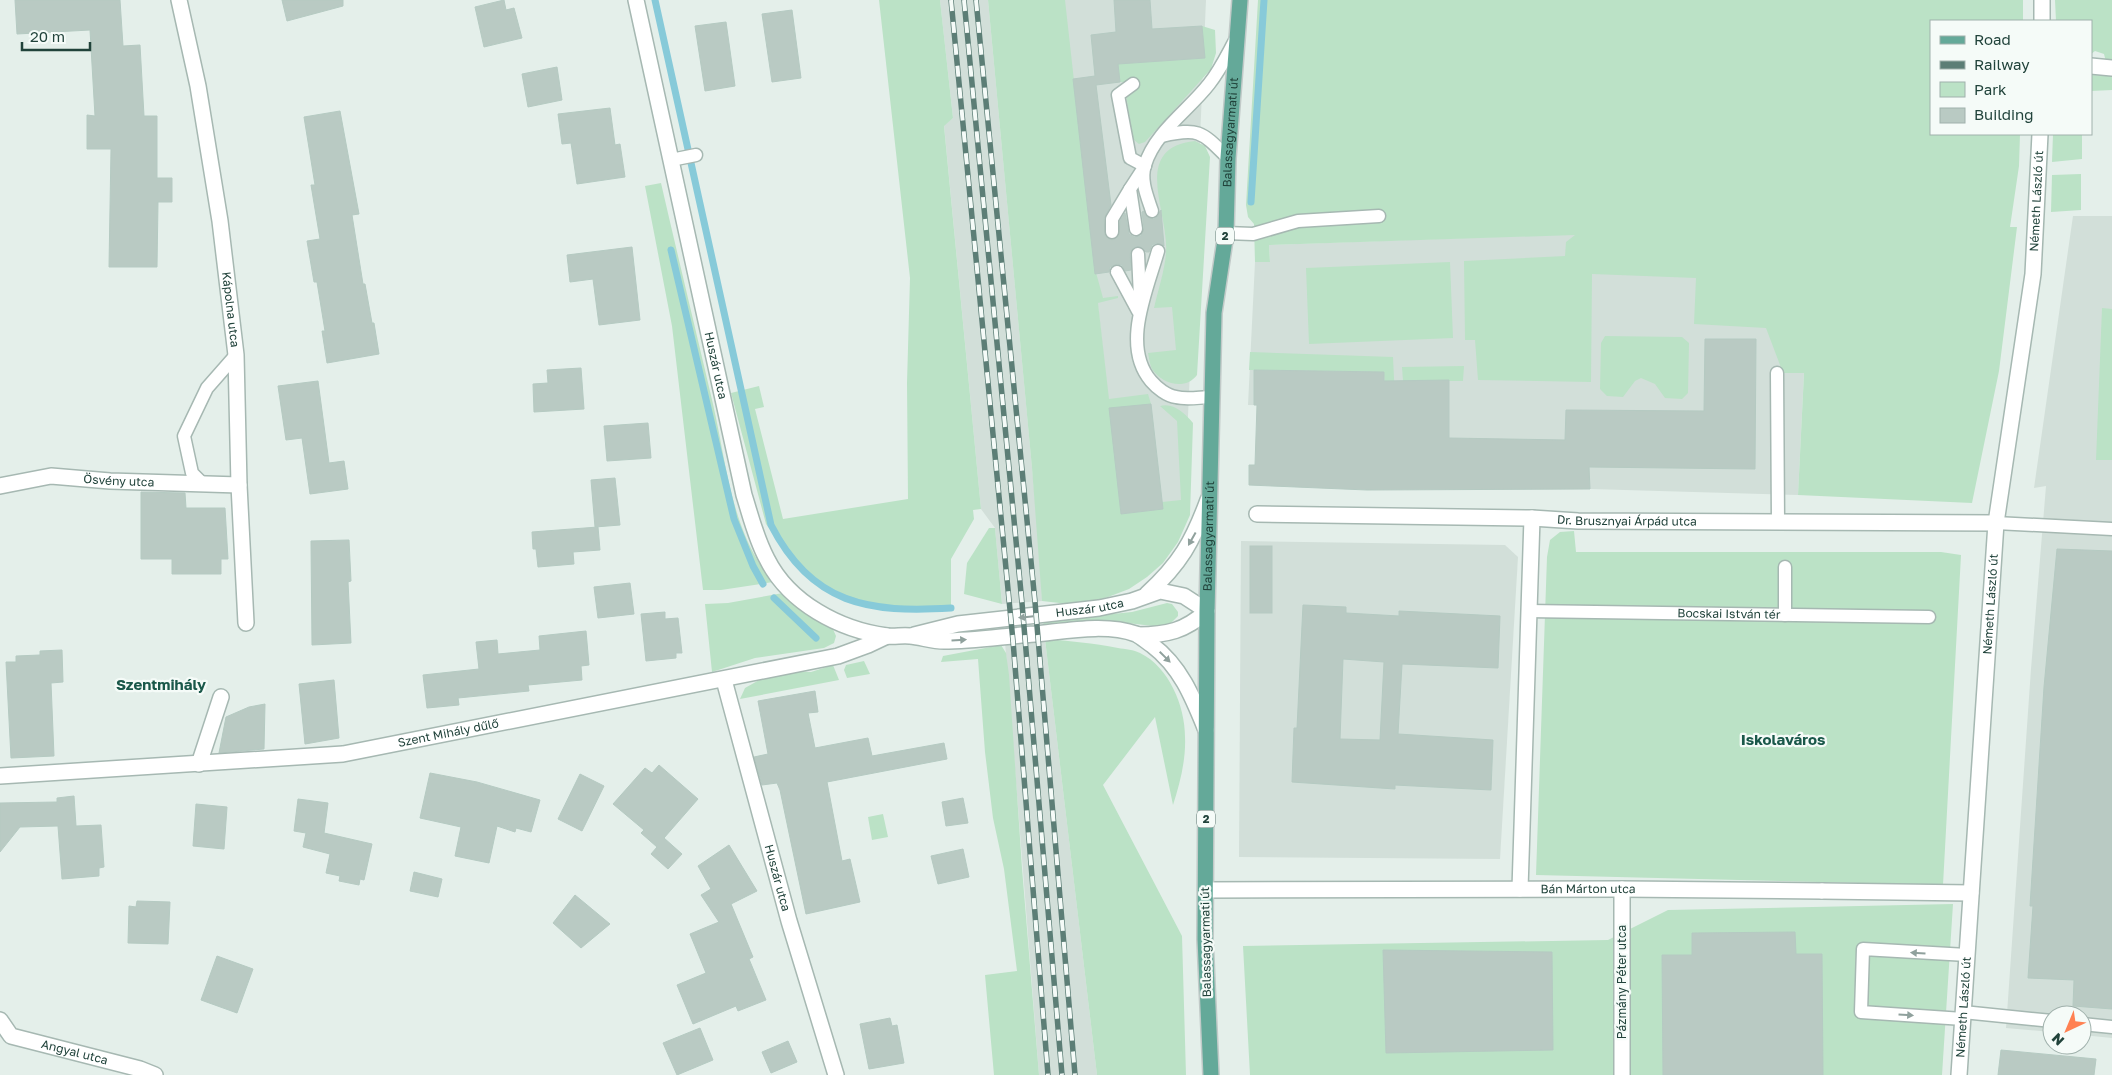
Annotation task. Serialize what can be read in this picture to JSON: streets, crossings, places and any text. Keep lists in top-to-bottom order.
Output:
{
  "streets": {
    "main road": ["Balassagyarmati út", "2"],
    "street": [
      "Németh László út",
      "Kápolna utca",
      "Huszár utca",
      "Ösvény utca",
      "Dr. Brusznyai Árpád utca",
      "Szent Mihály dűlő",
      "Bán Márton utca",
      "Pázmány Péter utca",
      "Angyal utca"
    ],
    "lane": ["Bocskai István tér"]
  },
  "crossings": [
    ["Balassagyarmati út", "Huszár utca"],
    ["Balassagyarmati út", "Bán Márton utca"],
    ["Németh László út", "Dr. Brusznyai Árpád utca"],
    ["Németh László út", "Bán Márton utca"],
    ["Kápolna utca", "Ösvény utca"],
    ["Huszár utca", "Szent Mihály dűlő"],
    ["Bán Márton utca", "Pázmány Péter utca"]
  ],
  "districts": ["Szentmihály", "Iskolaváros"],
  "legend": [
    "Road",
    "Railway",
    "Park",
    "Building"
  ],
  "scale_bar": "20 m",
  "north": "bottom left"
}
